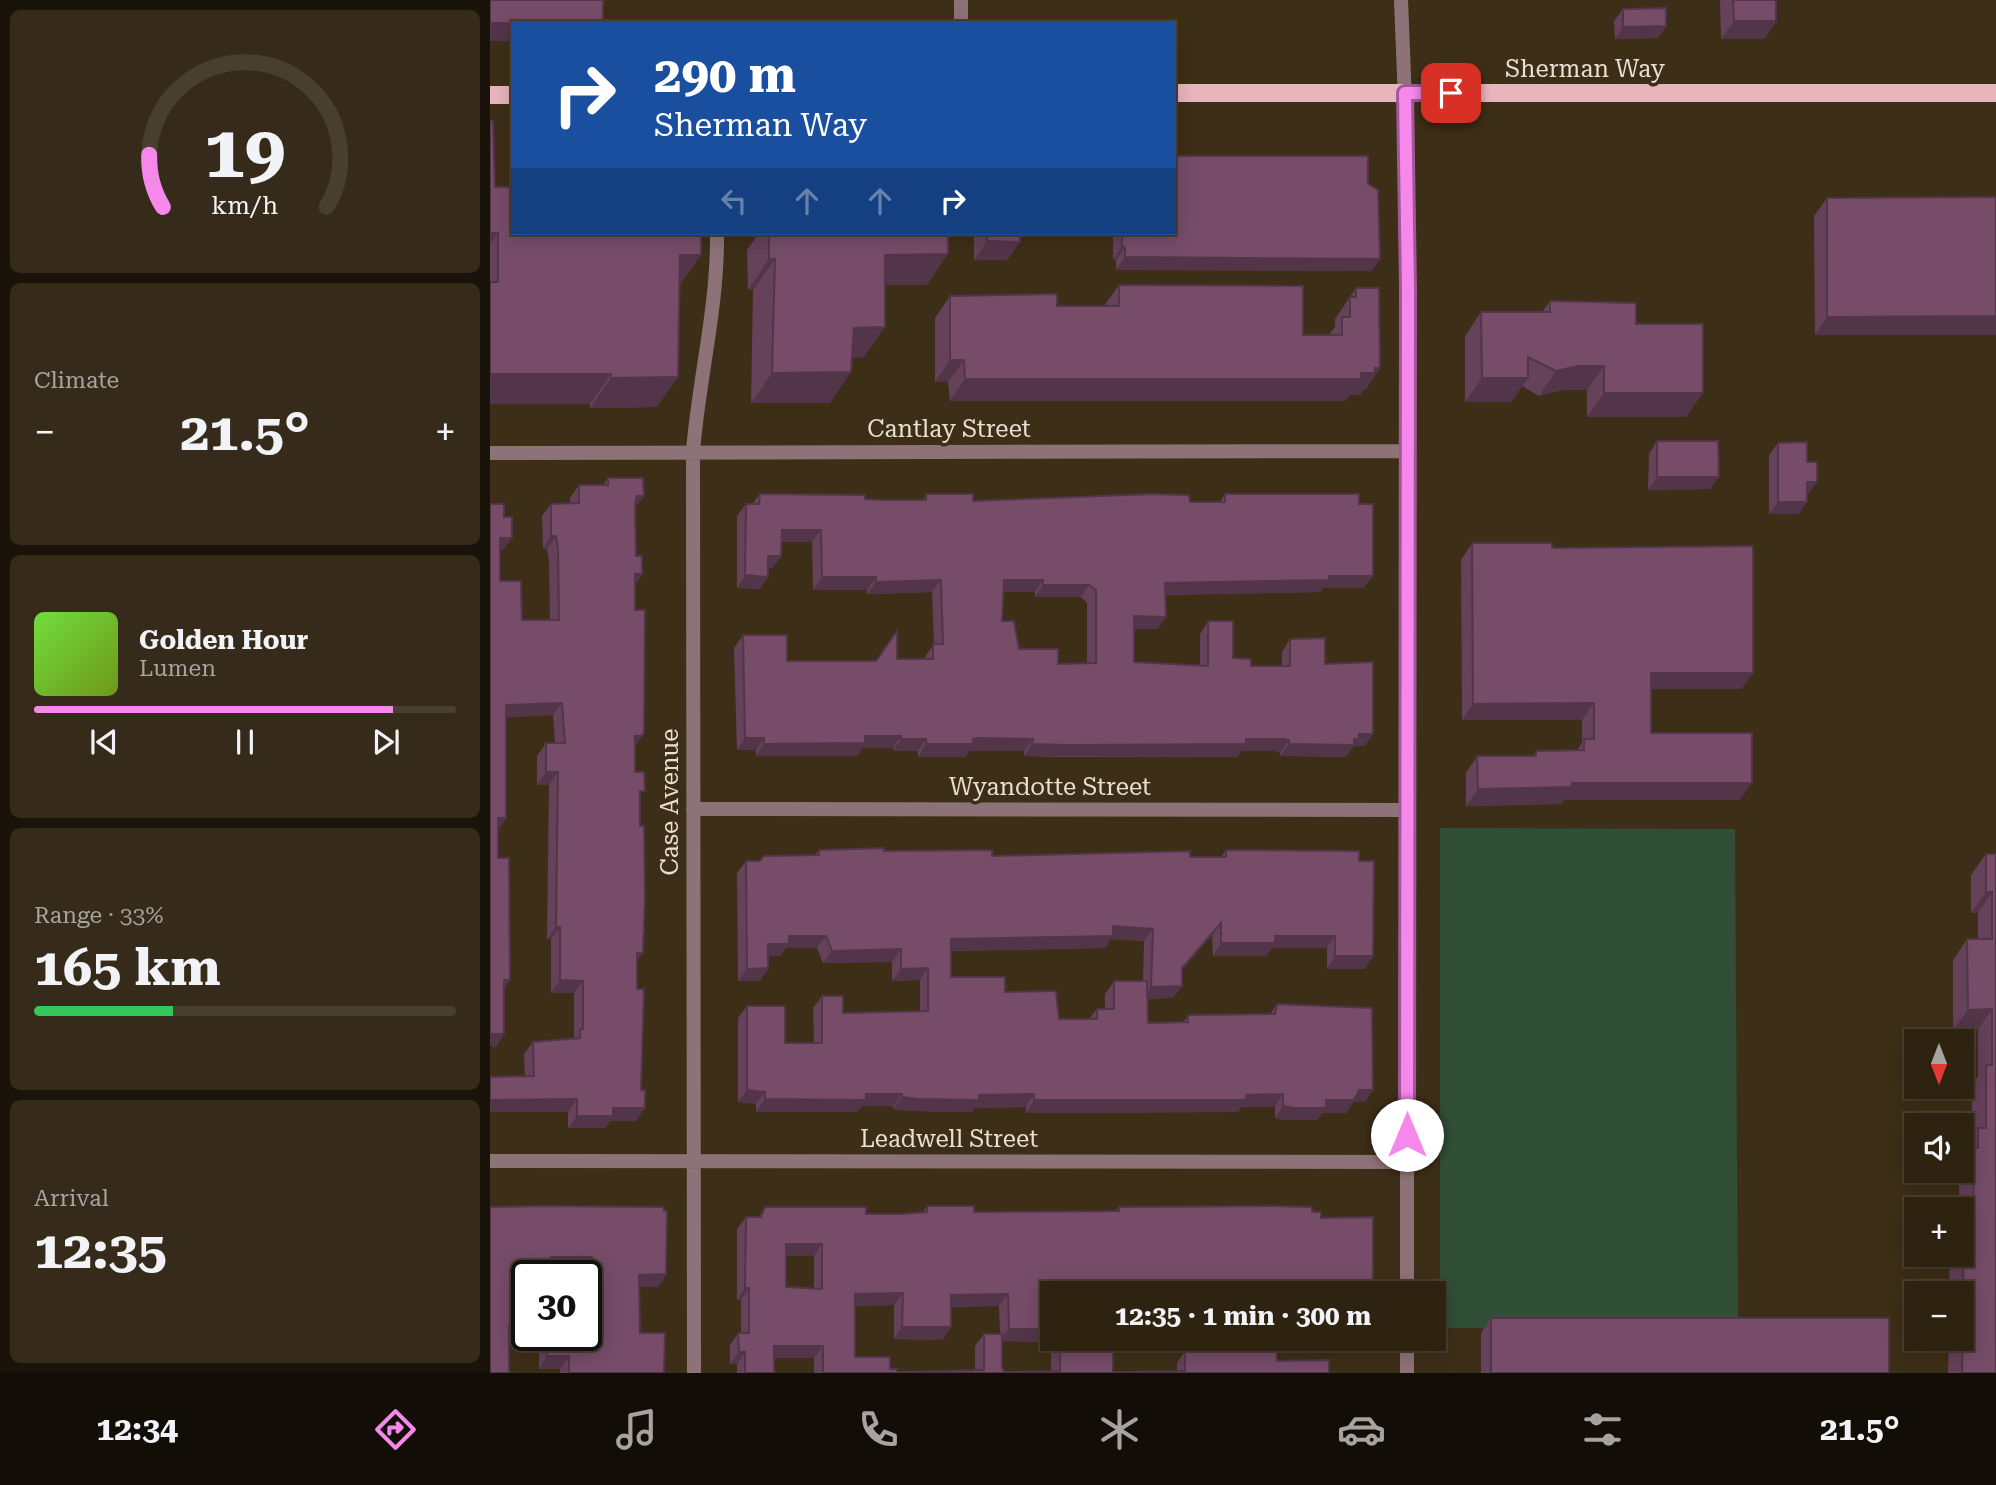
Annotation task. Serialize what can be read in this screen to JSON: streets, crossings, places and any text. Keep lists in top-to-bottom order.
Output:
{
  "streets": {
    "main road": ["Sherman Way"],
    "street": [
      "Cantlay Street",
      "Wyandotte Street",
      "Case Avenue",
      "Leadwell Street"
    ]
  },
  "crossings": [
    ["Cantlay Street", "Case Avenue"],
    ["Wyandotte Street", "Case Avenue"],
    ["Case Avenue", "Leadwell Street"]
  ],
  "north": "bottom",
  "page": {
    "turn": ["290 m", "Sherman Way"],
    "tile": [
      "Climate",
      ["Range · 33%", "165 km"],
      ["Arrival", "12:35"]
    ],
    "heat": ["−", "21.5°", "+"],
    "song": ["Golden Hour", "Lumen"],
    "map_buttons": ["+", "−"],
    "limit": "30",
    "trip": "12:35 · 1 min · 300 m",
    "tabs": ["12:34", "21.5°"],
    "gauge": ["19", "km/h"]
  }
}
